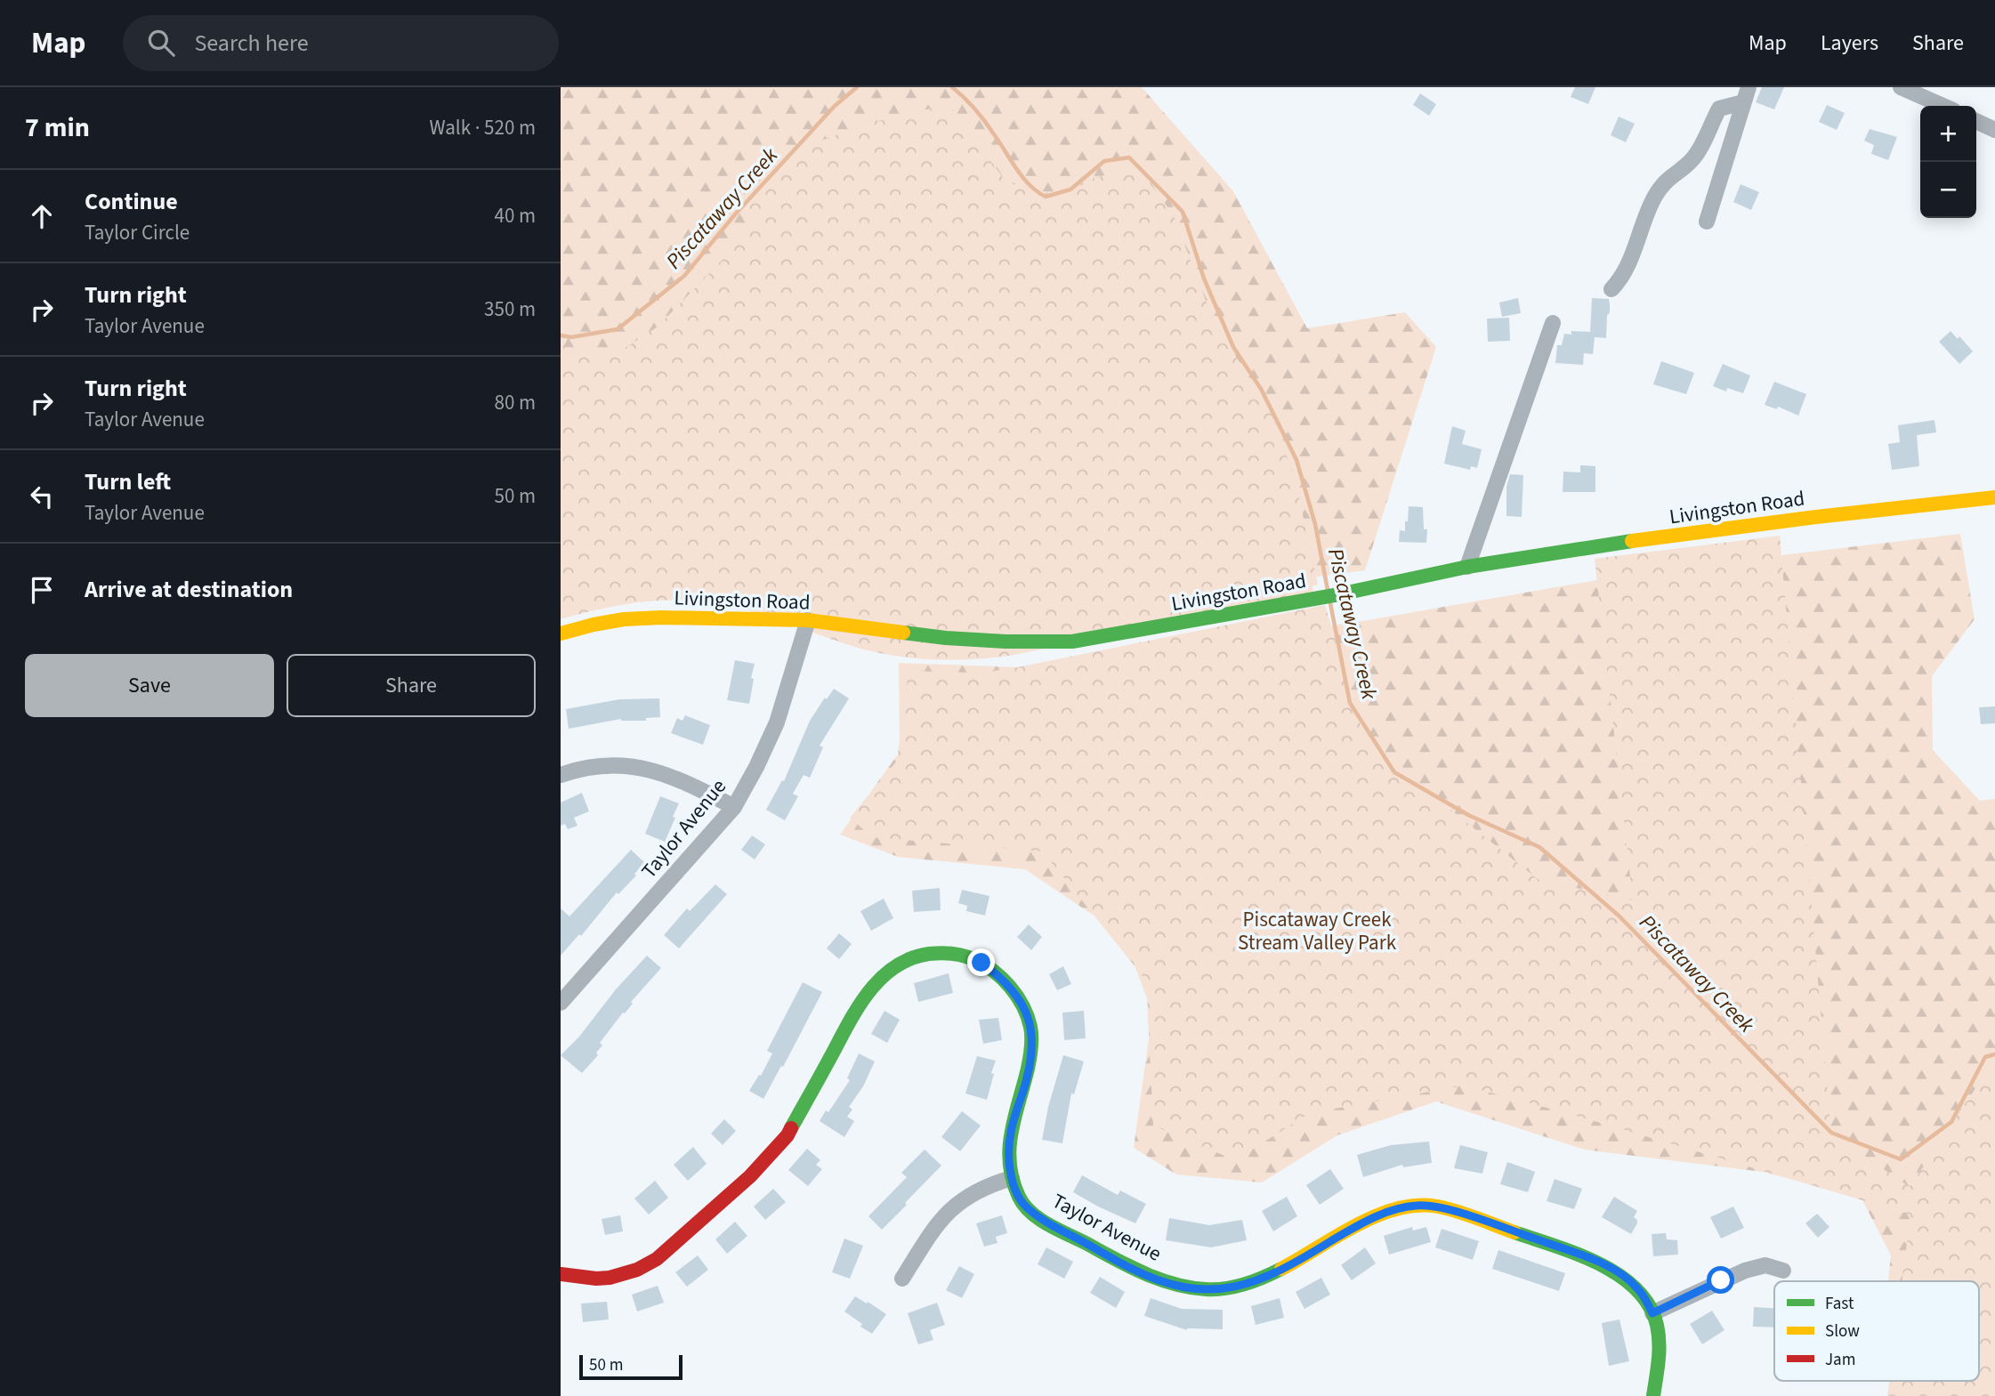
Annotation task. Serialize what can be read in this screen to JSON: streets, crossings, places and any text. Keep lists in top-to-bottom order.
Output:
{
  "streets": {
    "street": ["Livingston Road", "Taylor Avenue"]
  },
  "crossings": [
    ["Livingston Road", "Taylor Avenue"]
  ],
  "water": ["Piscataway Creek"],
  "parks": ["Piscataway Creek Stream Valley Park"],
  "legend": ["Fast", "Slow", "Jam"],
  "scale_bar": "50 m",
  "page": {
    "header": "Map",
    "search": "Search here",
    "nav": ["Map", "Layers", "Share"],
    "heading": ["7 min", "Walk · 520 m"],
    "map_buttons": ["+", "−"],
    "list": [
      ["Continue", "Taylor Circle", "40 m"],
      ["Turn right", "Taylor Avenue", "350 m"],
      ["Turn right", "Taylor Avenue", "80 m"],
      ["Turn left", "Taylor Avenue", "50 m"],
      "Arrive at destination"
    ],
    "buttons": ["Save", "Share"],
    "scale": "50 m"
  }
}
